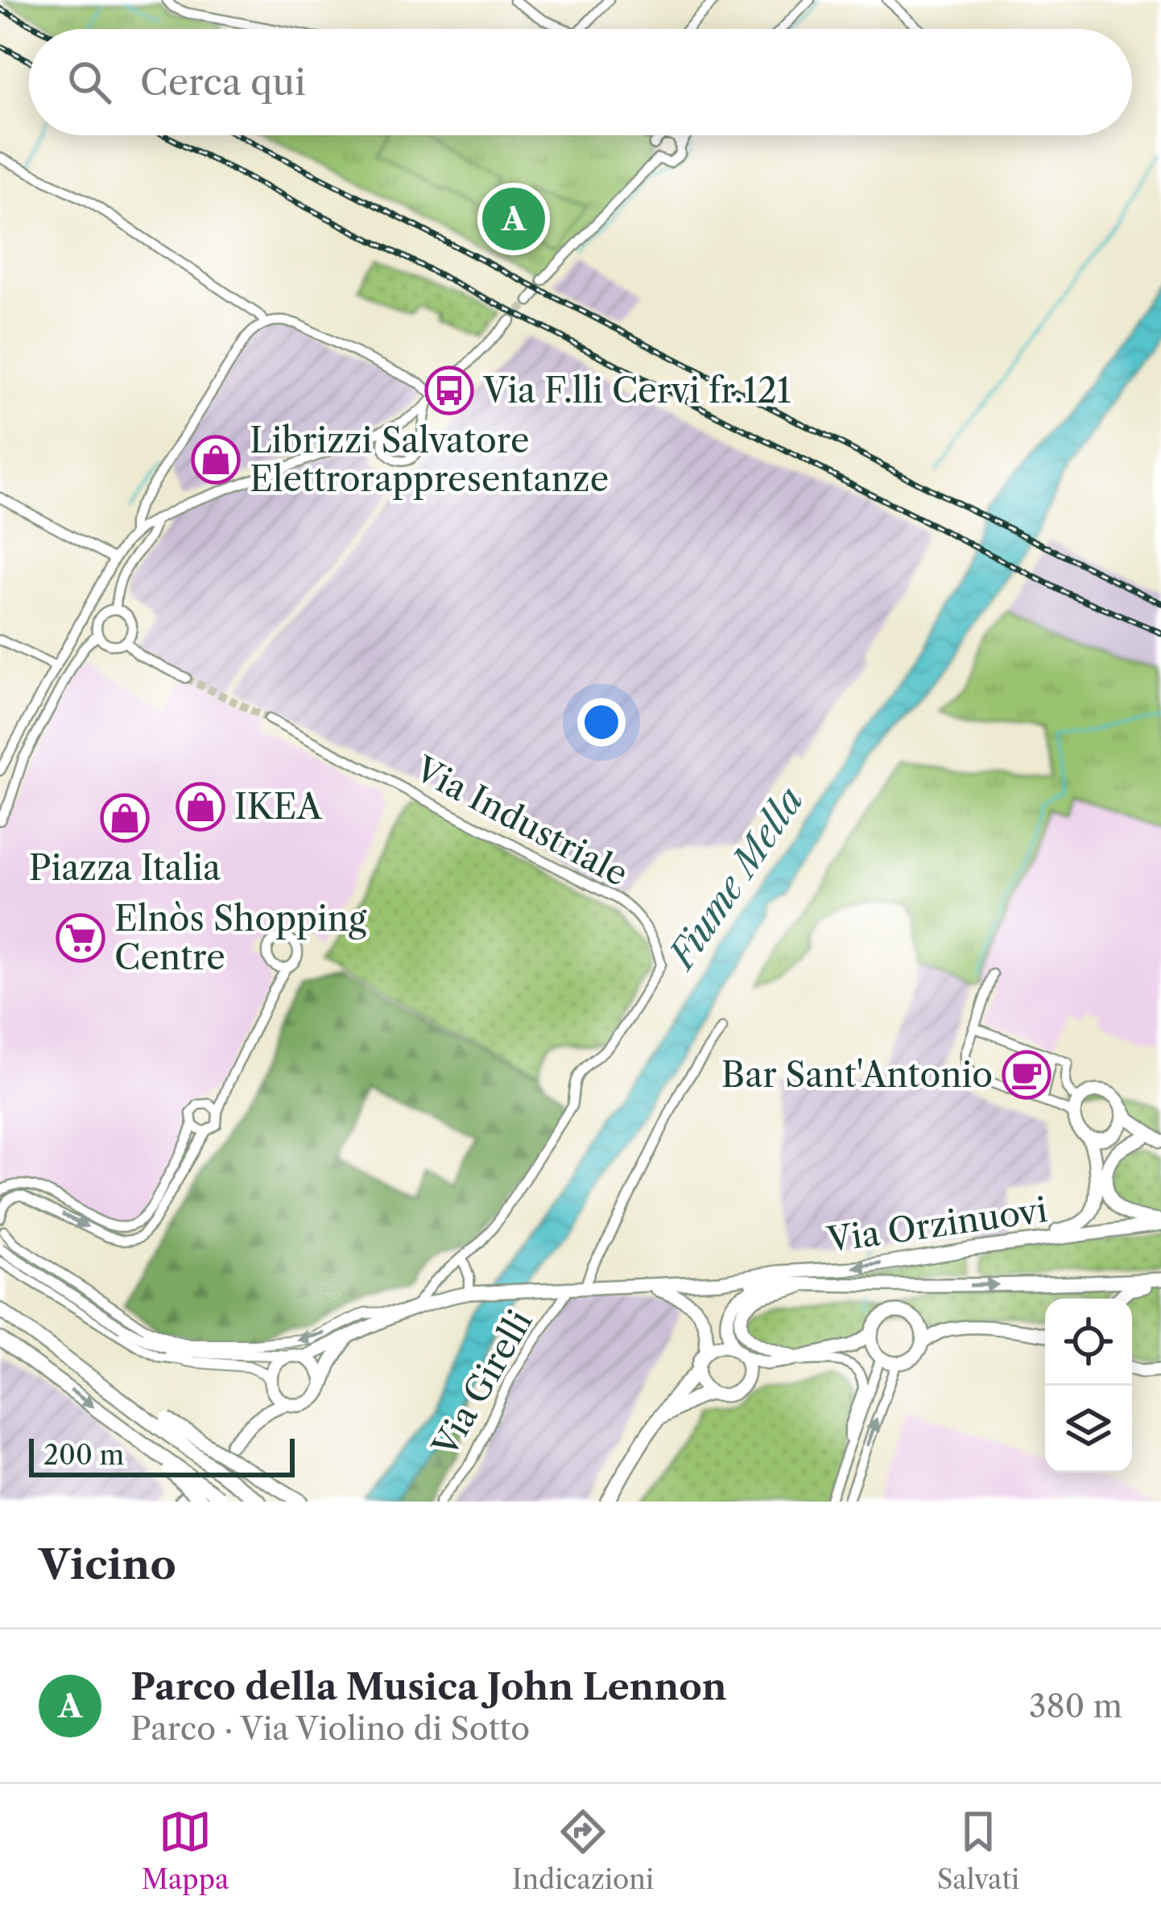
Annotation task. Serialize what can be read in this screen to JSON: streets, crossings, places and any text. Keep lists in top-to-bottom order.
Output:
{
  "streets": {
    "main road": ["Via Orzinuovi"],
    "street": ["Via Industriale", "Via Girelli"]
  },
  "crossings": [
    ["Via Industriale", "Via Orzinuovi"],
    ["Via Orzinuovi", "Via Girelli"]
  ],
  "water": ["Fiume Mella"],
  "places": {
    "bus stop": ["Via F.lli Cervi fr.121"],
    "shop": ["Librizzi Salvatore Elettrorappresentanze", "IKEA", "Piazza Italia"],
    "supermarket": ["Elnòs Shopping Centre"],
    "cafe": ["Bar Sant'Antonio"]
  },
  "scale_bar": "200 m",
  "page": {
    "search": "Cerca qui",
    "pins": "A",
    "scale": "200 m",
    "heading": "Vicino",
    "list": [
      {
        "mark": "A",
        "name": "Parco della Musica John Lennon",
        "note": "Parco · Via Violino di Sotto",
        "value": "380 m"
      }
    ],
    "nav": ["Mappa", "Indicazioni", "Salvati"]
  }
}
